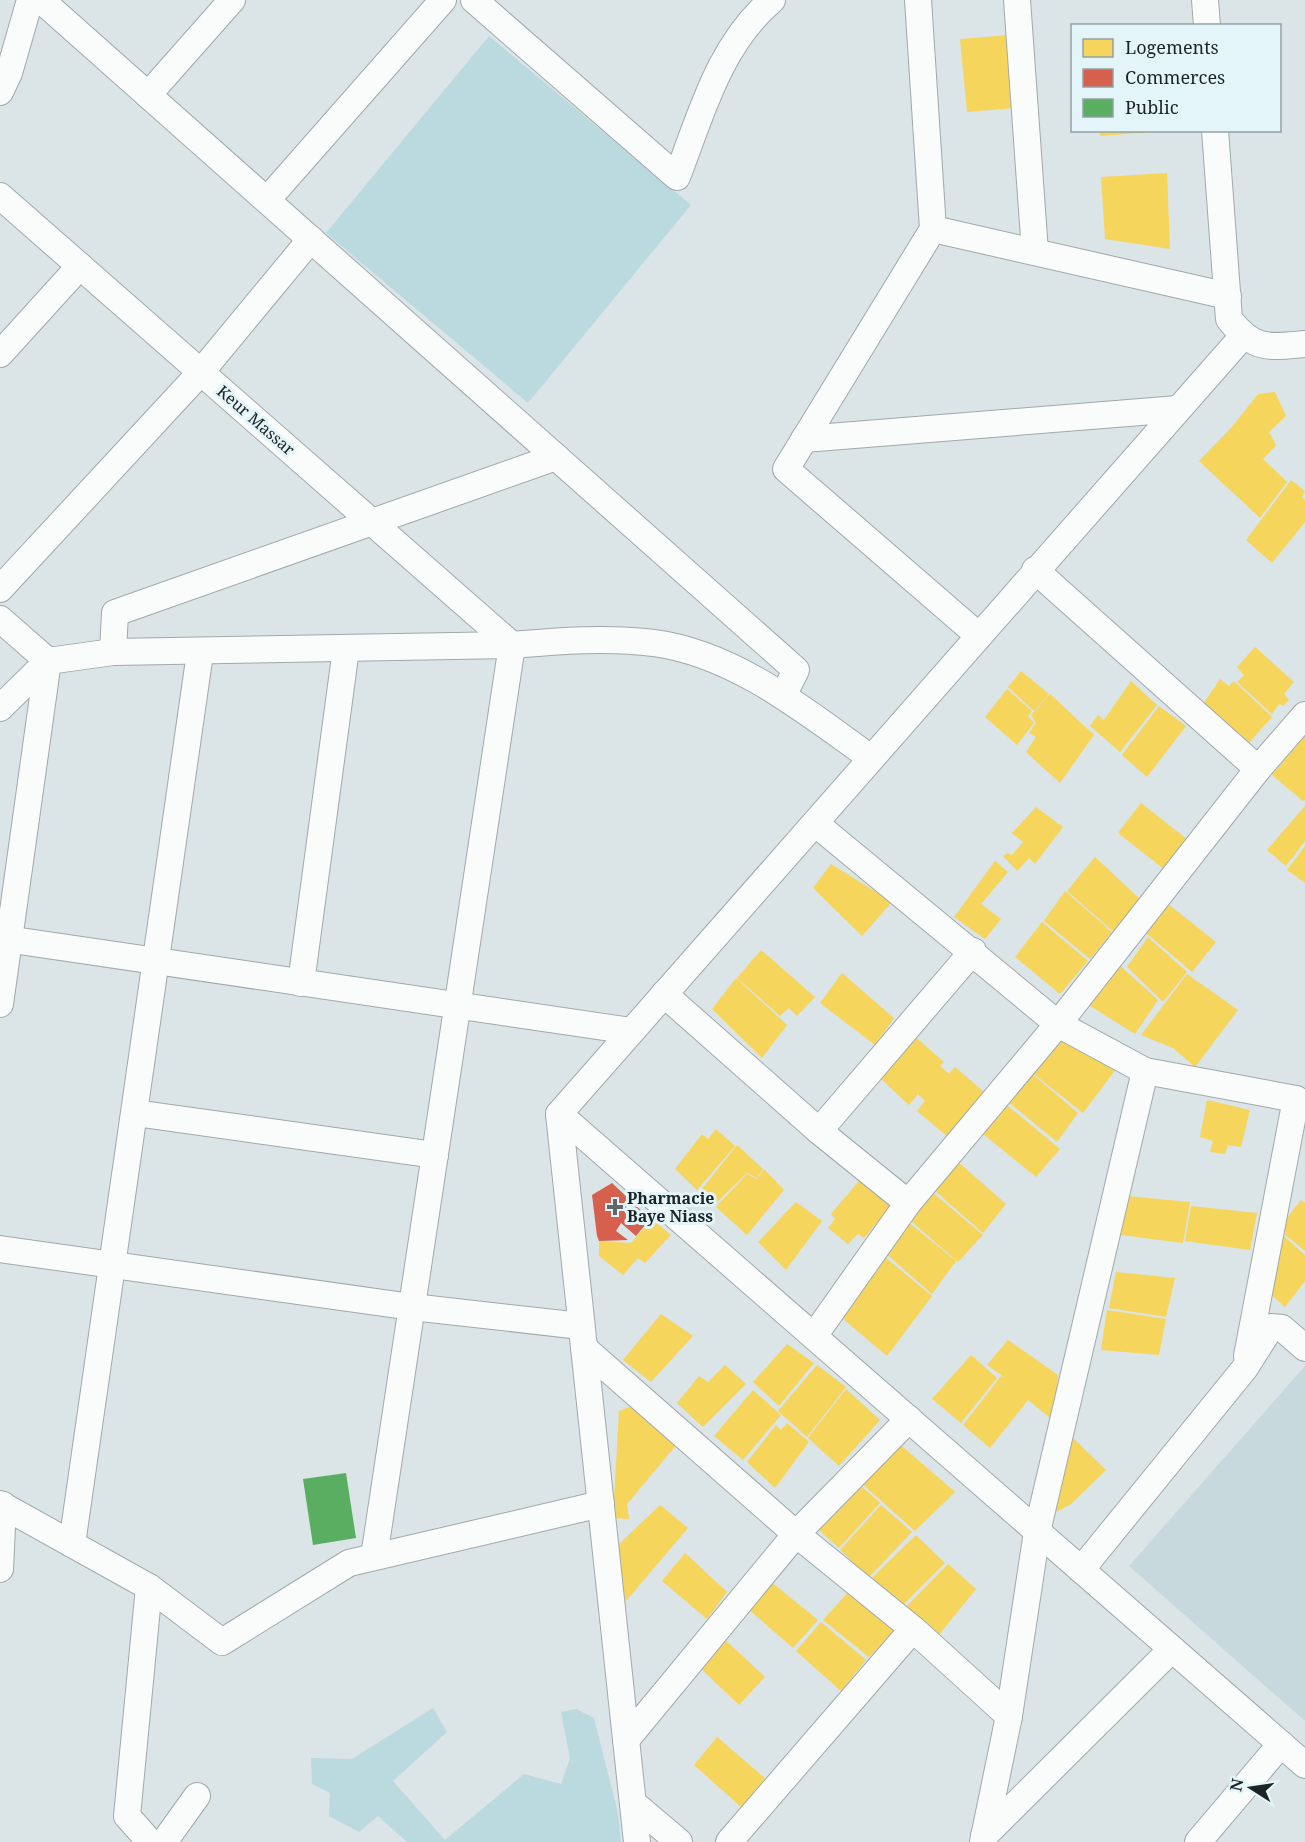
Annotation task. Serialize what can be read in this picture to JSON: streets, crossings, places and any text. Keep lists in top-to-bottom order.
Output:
{
  "streets": {
    "street": ["Keur Massar"]
  },
  "places": {
    "health": ["Pharmacie Baye Niass"]
  },
  "legend": ["Logements", "Commerces", "Public"],
  "north": "left"
}
